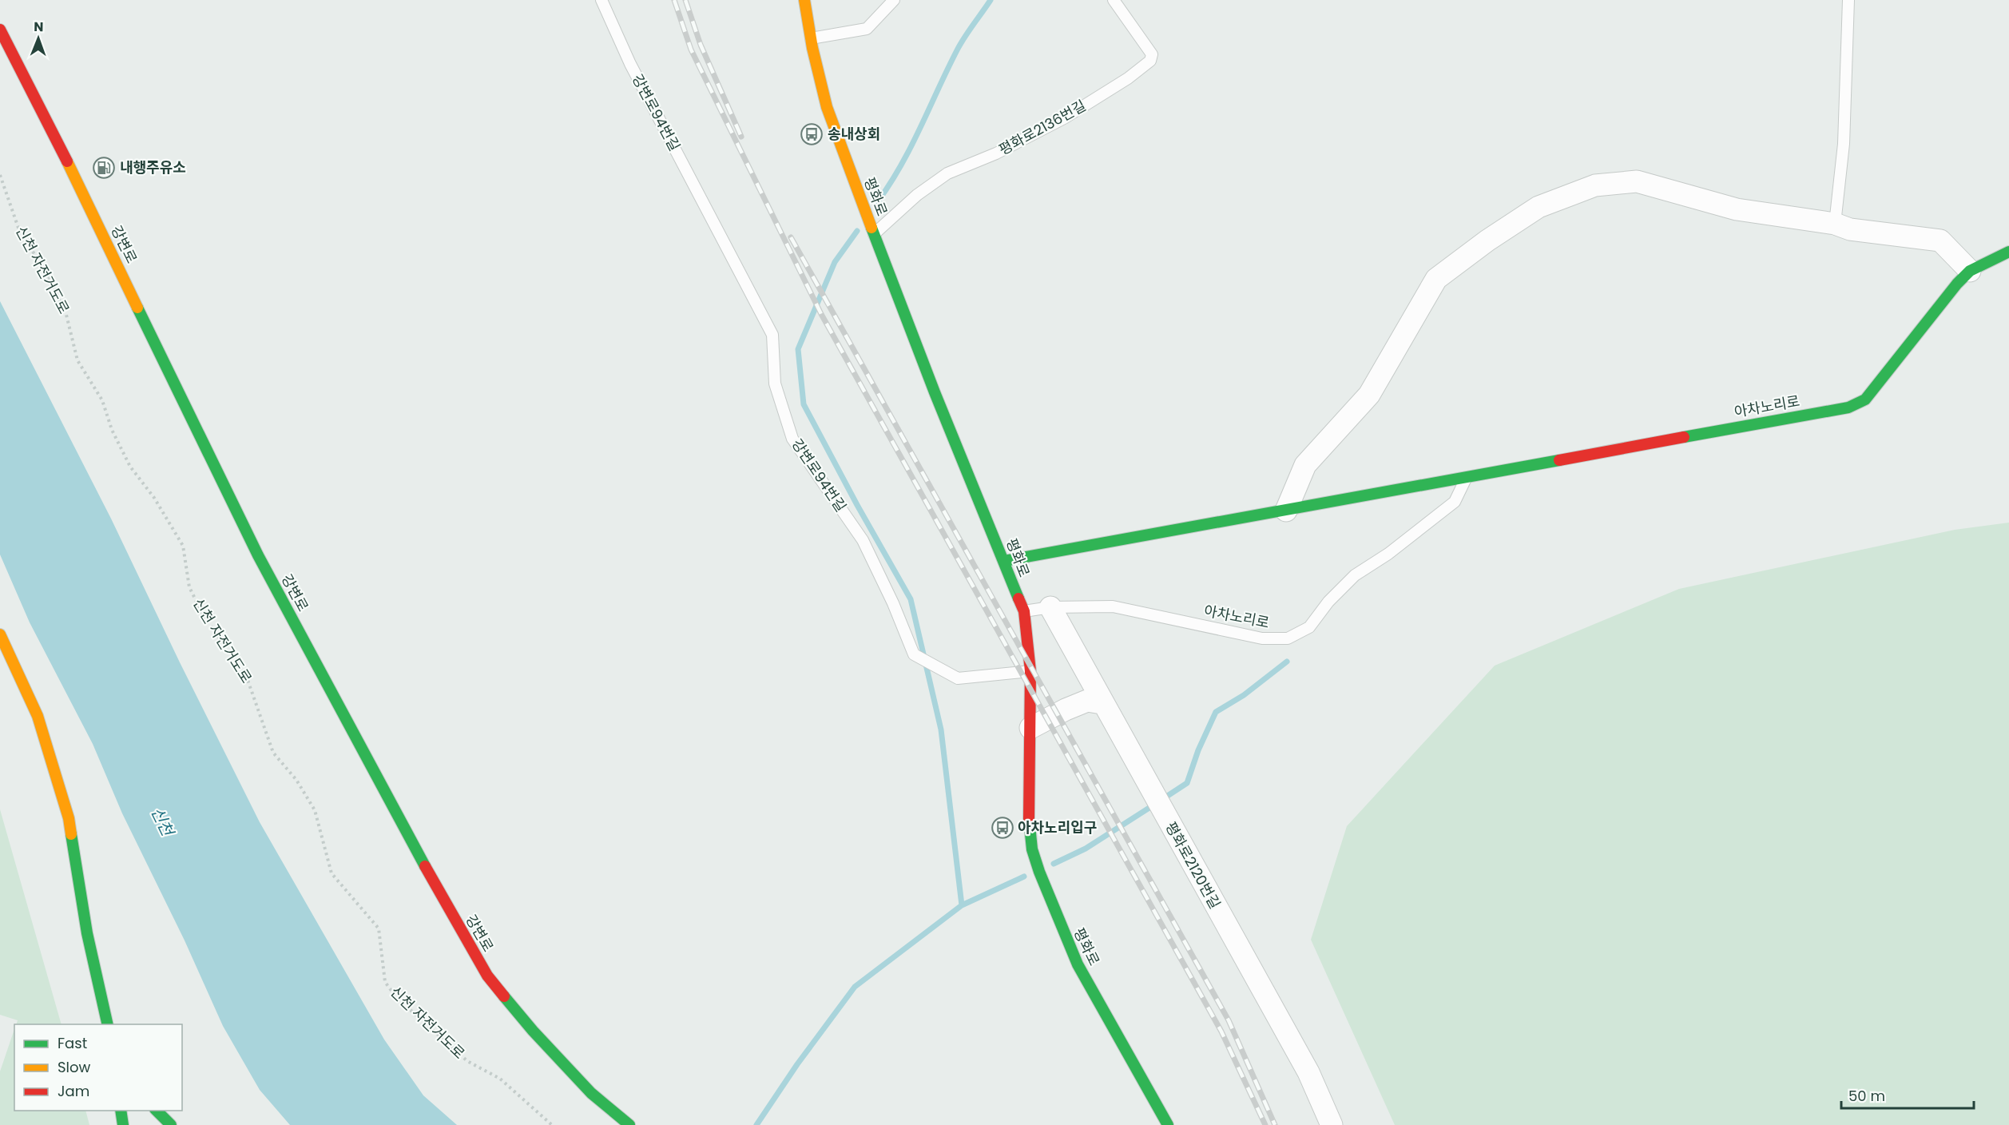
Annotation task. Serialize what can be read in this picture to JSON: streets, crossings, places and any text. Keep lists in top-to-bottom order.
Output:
{
  "streets": {
    "main road": ["평화로", "강변로", "아차노리로"],
    "street": ["평화로2120번길"],
    "lane": ["강변로94번길", "평화로2136번길"],
    "path": ["신천 자전거도로"]
  },
  "crossings": [
    ["강변로94번길", "평화로"],
    ["평화로2136번길", "평화로"],
    ["평화로", "아차노리로"],
    ["아차노리로", "평화로2120번길"]
  ],
  "water": ["신천"],
  "places": {
    "bus stop": ["송내상회", "아차노리입구"],
    "fuel station": ["내행주유소"]
  },
  "legend": ["Fast", "Slow", "Jam"],
  "scale_bar": "50 m",
  "north": "top"
}
